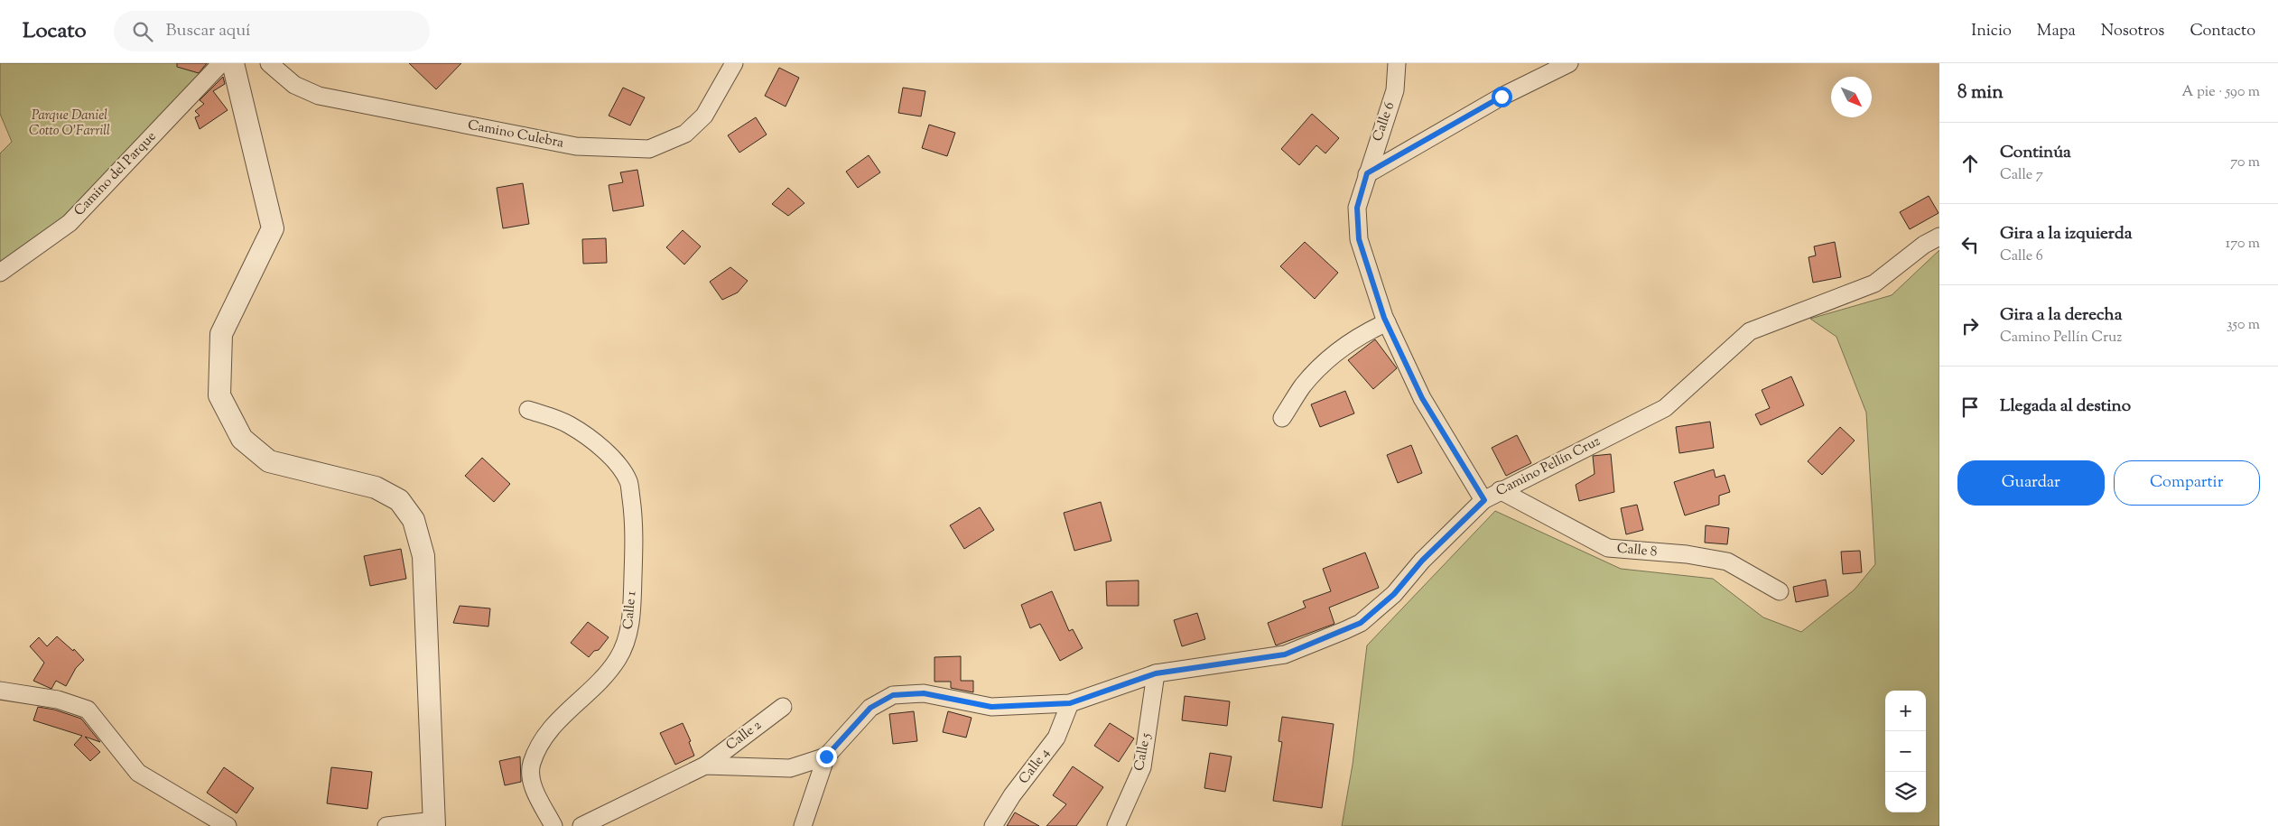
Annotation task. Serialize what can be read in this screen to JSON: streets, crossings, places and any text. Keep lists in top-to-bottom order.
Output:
{
  "streets": {
    "street": [
      "Calle 6",
      "Camino Culebra",
      "Camino del Parque",
      "Camino Pellín Cruz",
      "Calle 8",
      "Calle 1",
      "Calle 2",
      "Calle 5",
      "Calle 4"
    ]
  },
  "crossings": [
    ["Calle 6", "Camino Pellín Cruz"],
    ["Camino Pellín Cruz", "Calle 8"],
    ["Camino Pellín Cruz", "Calle 2"],
    ["Camino Pellín Cruz", "Calle 5"],
    ["Camino Pellín Cruz", "Calle 4"]
  ],
  "parks": ["Parque Daniel Cotto O'Farrill"],
  "north": "bottom right",
  "page": {
    "header": "Locato",
    "search": "Buscar aquí",
    "nav": [
      "Inicio",
      "Mapa",
      "Nosotros",
      "Contacto"
    ],
    "heading": ["8 min", "A pie · 590 m"],
    "list": [
      ["Continúa", "Calle 7", "70 m"],
      ["Gira a la izquierda", "Calle 6", "170 m"],
      ["Gira a la derecha", "Camino Pellín Cruz", "350 m"],
      "Llegada al destino"
    ],
    "buttons": ["Guardar", "Compartir"],
    "map_buttons": ["+", "−"]
  }
}
